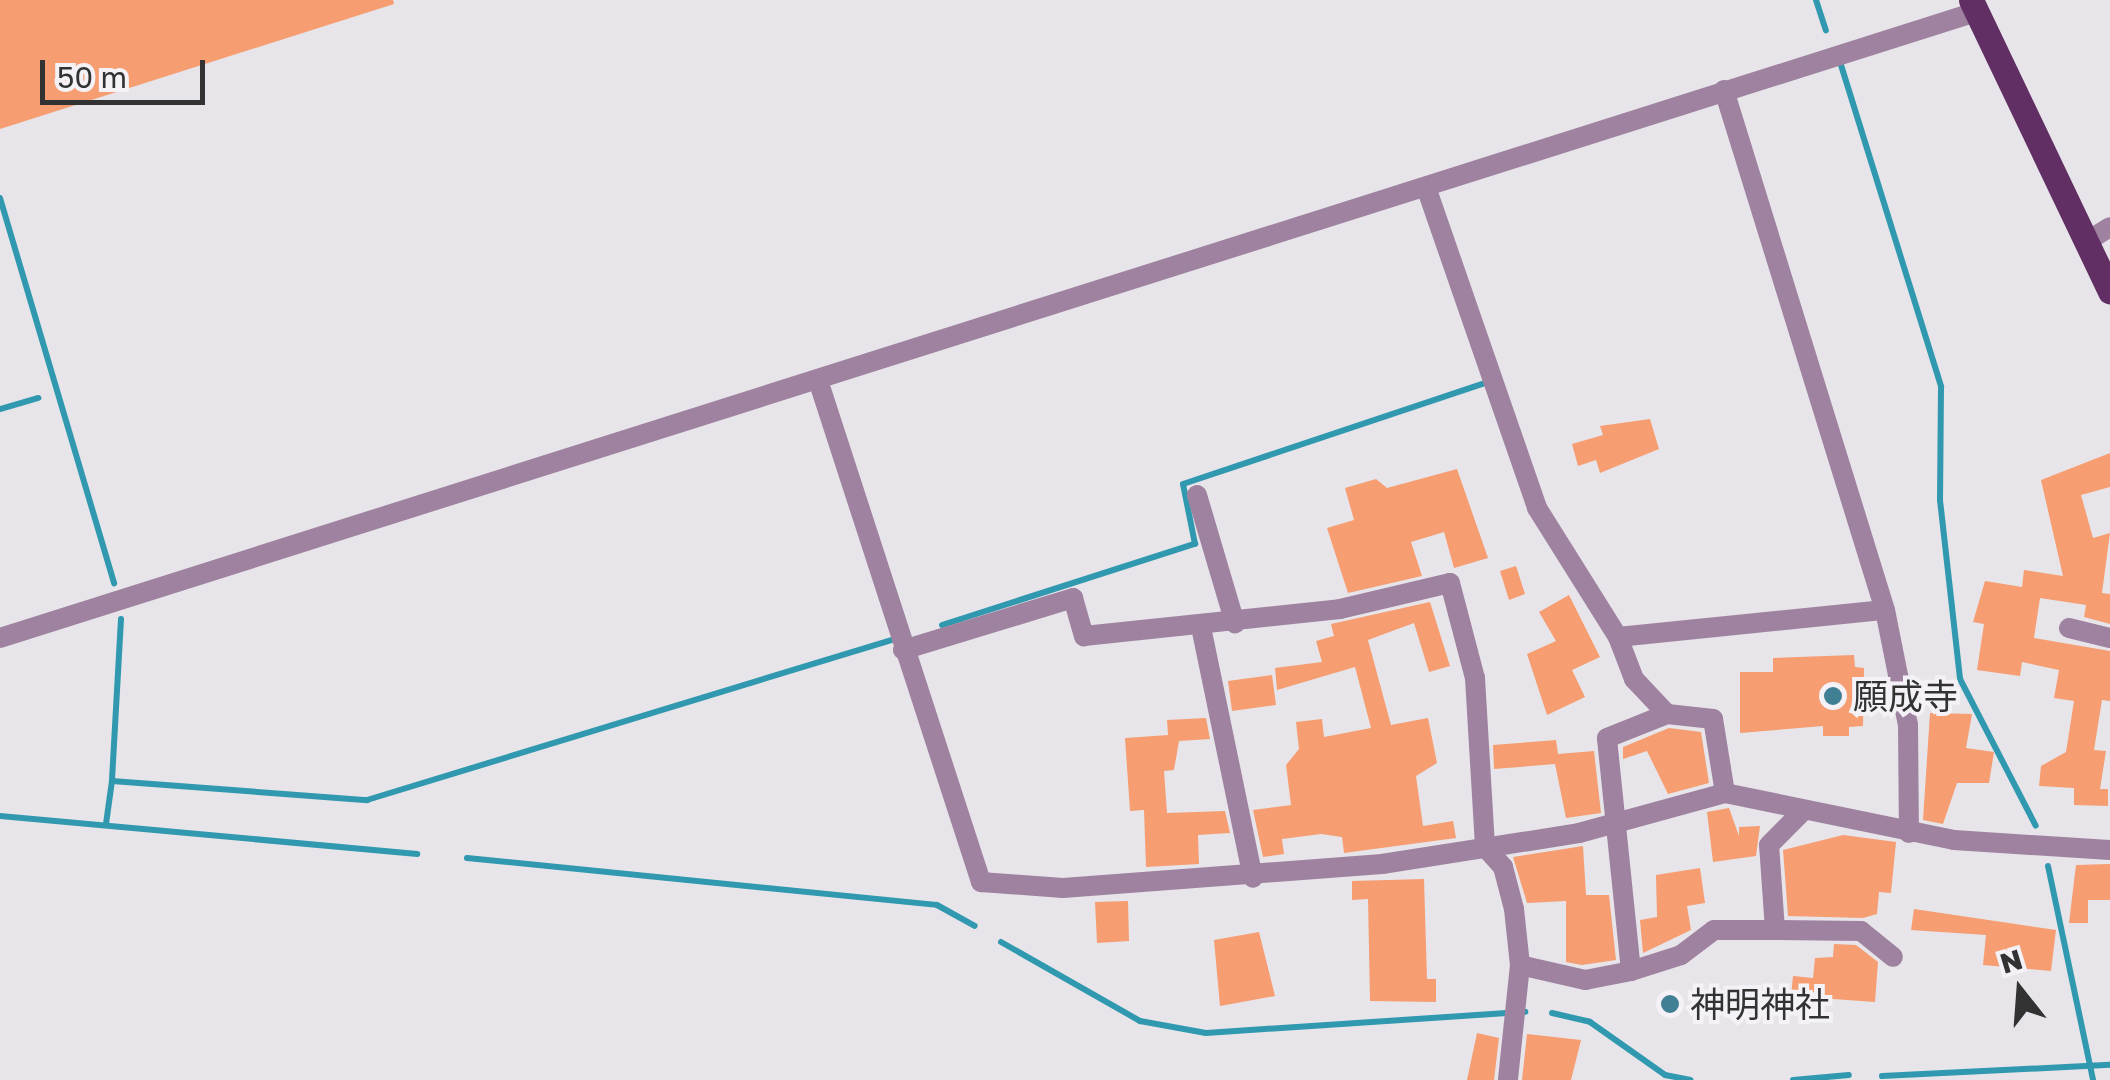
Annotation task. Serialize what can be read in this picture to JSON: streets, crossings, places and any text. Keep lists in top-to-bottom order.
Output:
{
  "places": ["願成寺", "神明神社"],
  "scale_bar": "50 m",
  "north": "top"
}
